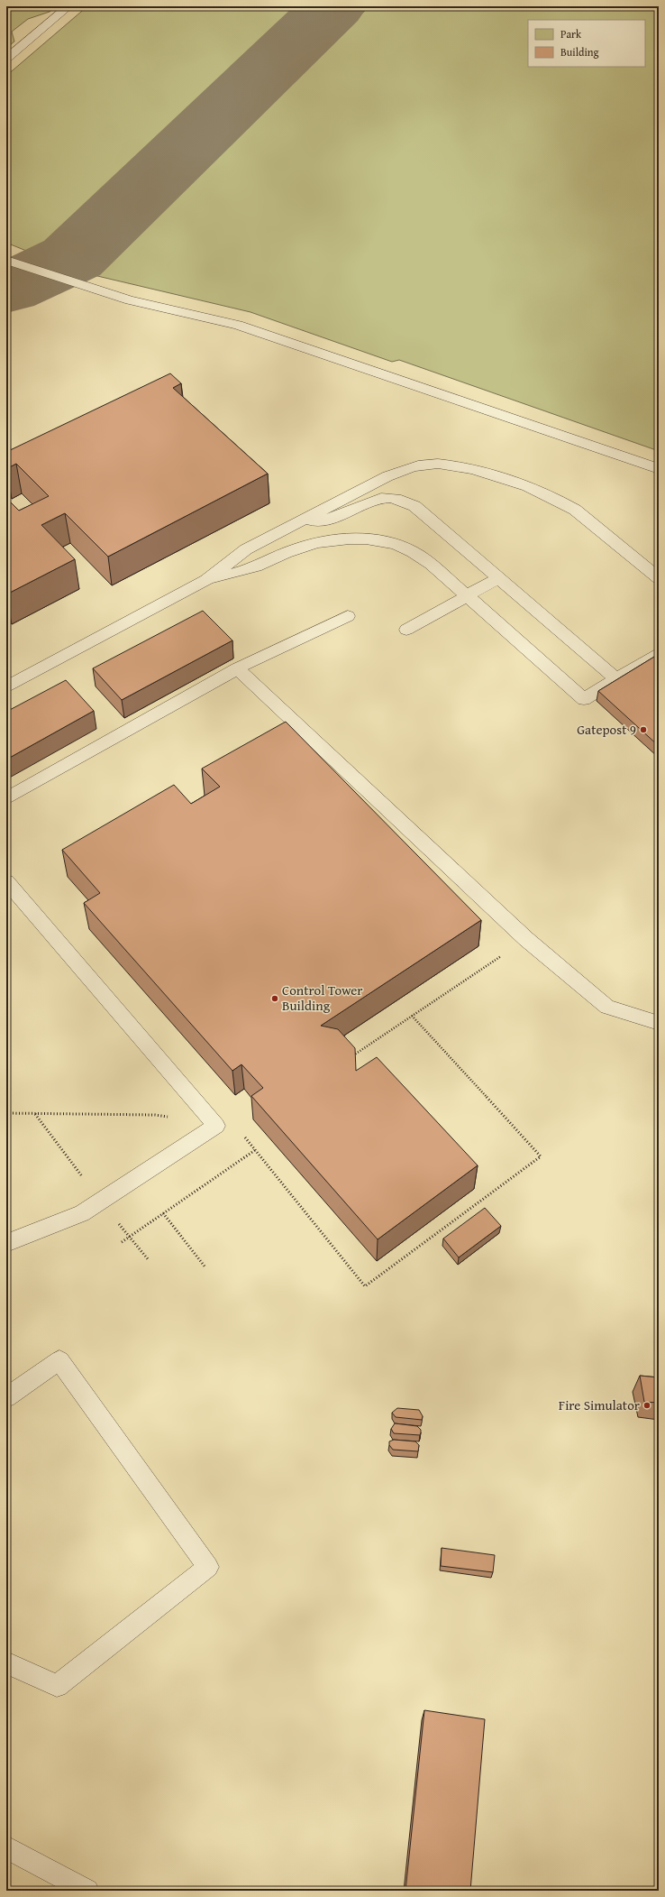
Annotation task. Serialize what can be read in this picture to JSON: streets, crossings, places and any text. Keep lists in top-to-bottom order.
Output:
{
  "places": ["Gatepost 9", "Control Tower Building", "Fire Simulator"],
  "legend": ["Park", "Building"]
}
